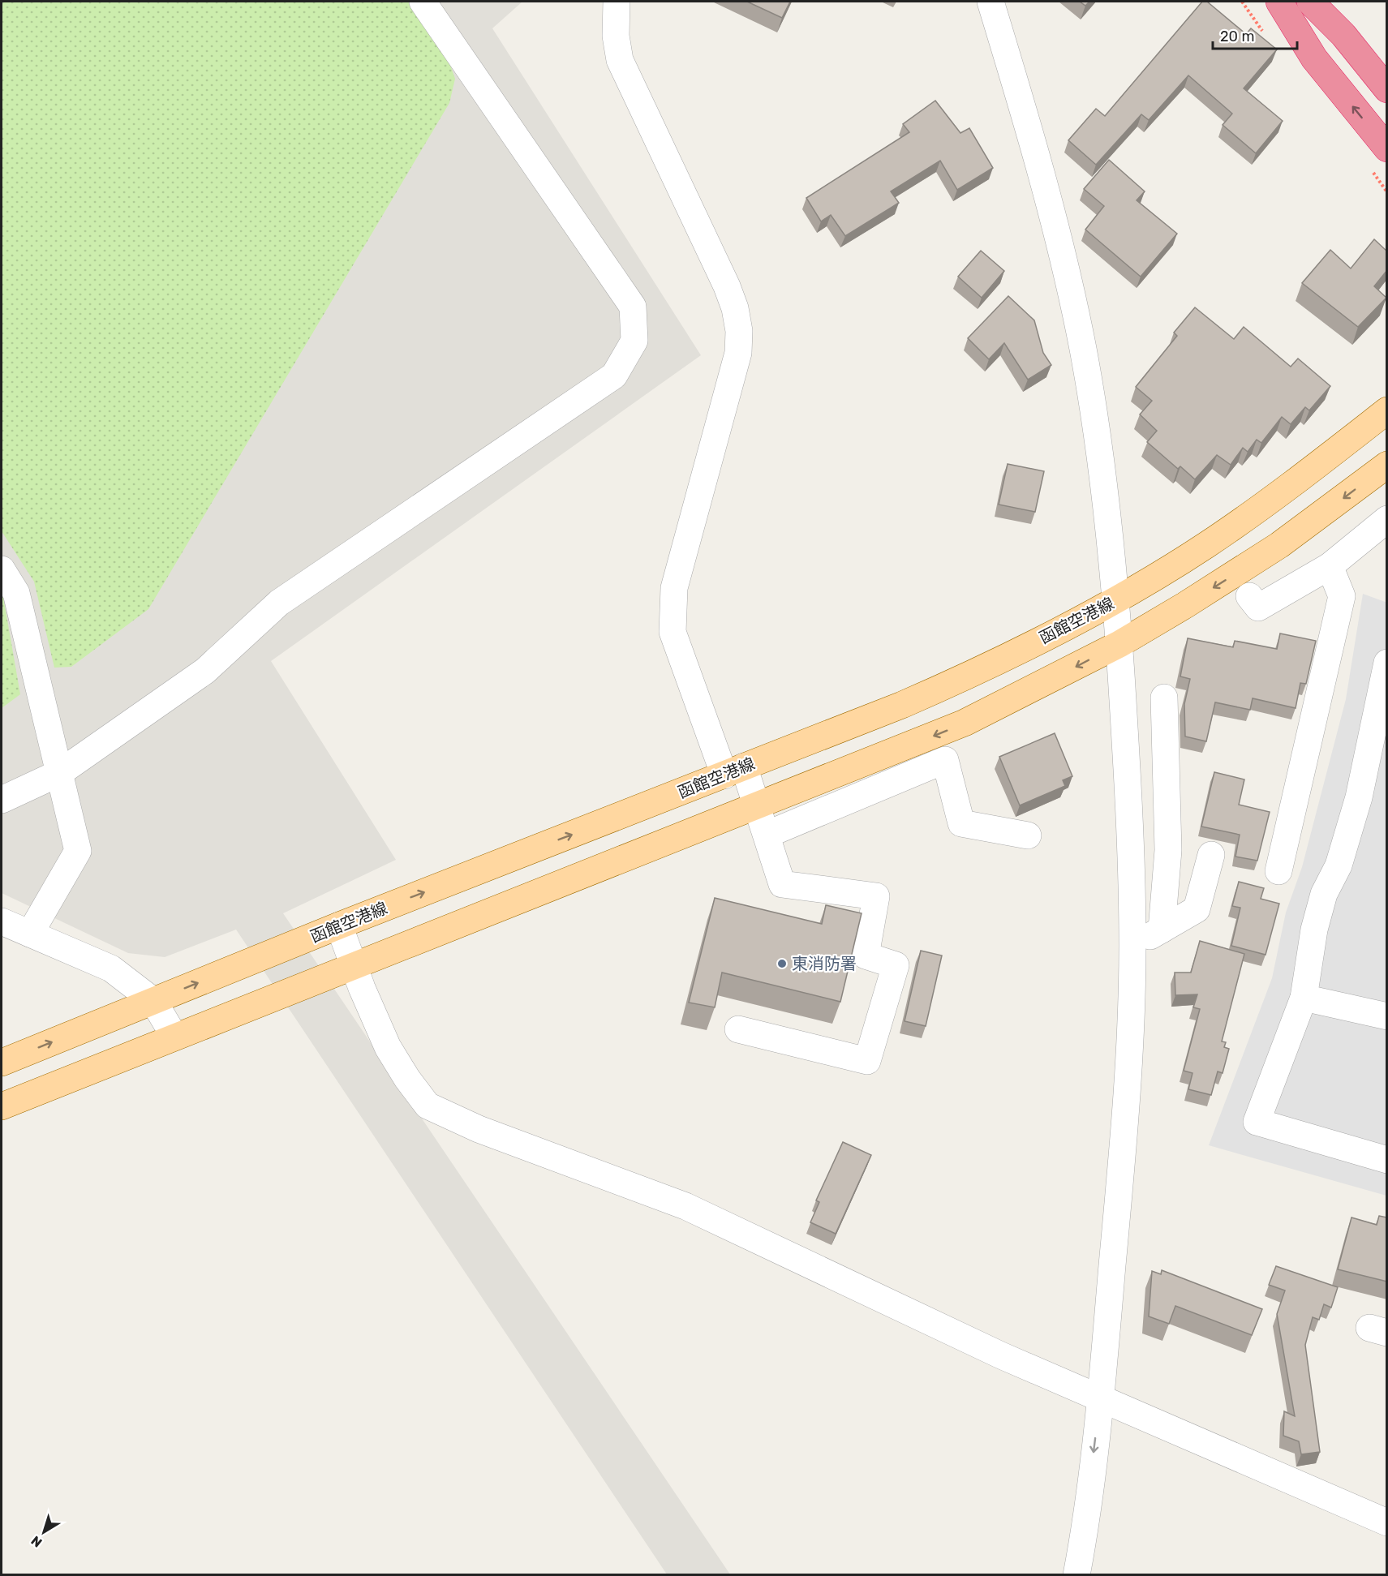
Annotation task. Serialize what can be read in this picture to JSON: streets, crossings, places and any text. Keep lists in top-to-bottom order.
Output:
{
  "streets": {
    "main road": ["函館空港線"]
  },
  "places": ["東消防署"],
  "scale_bar": "20 m",
  "north": "bottom left"
}
